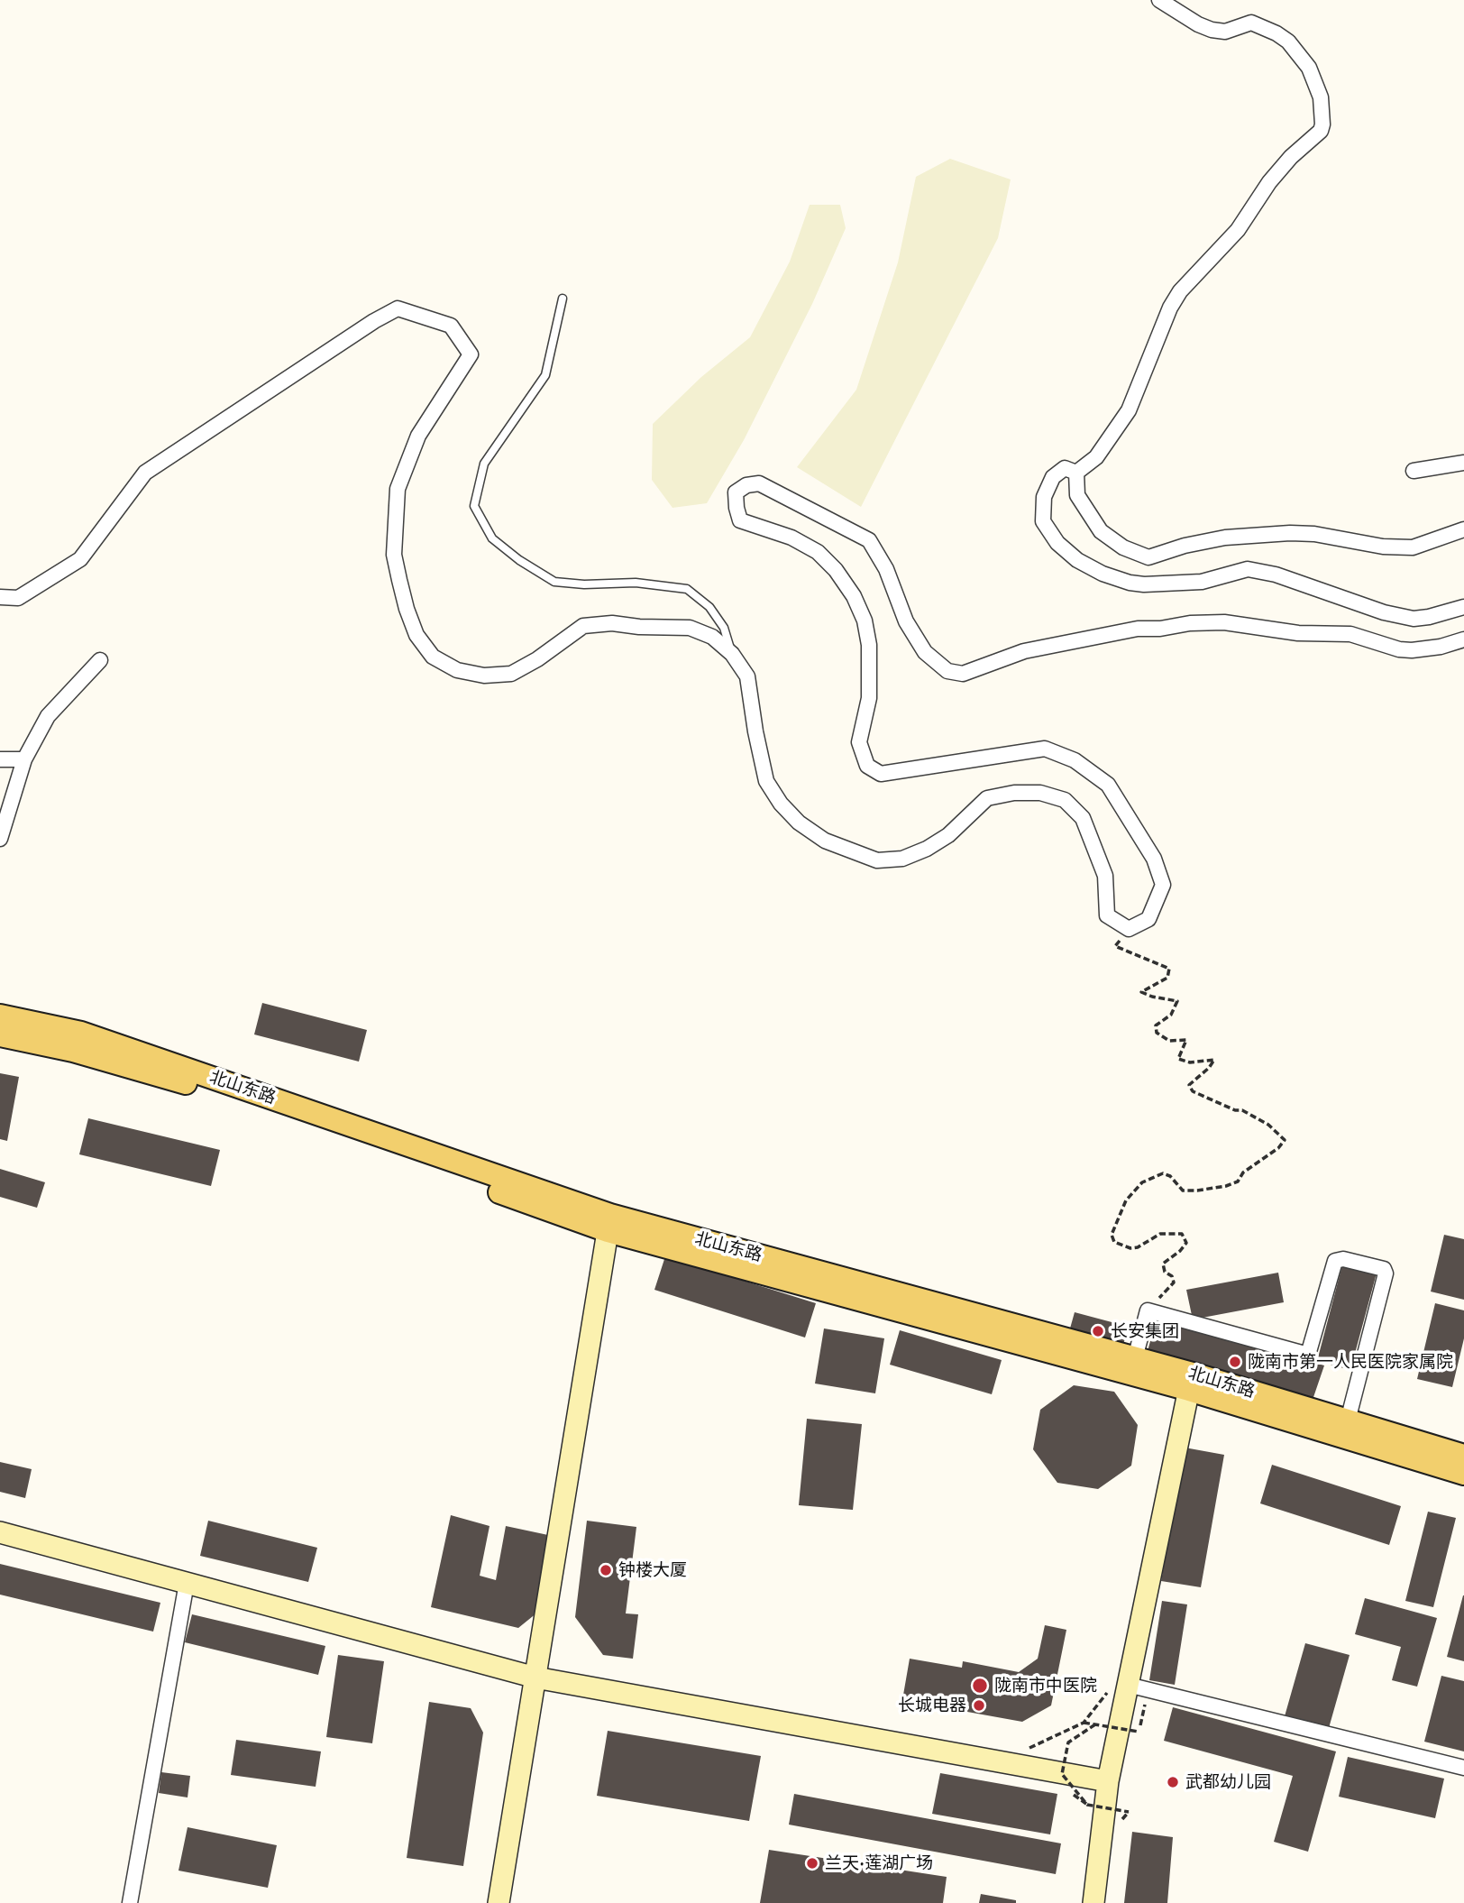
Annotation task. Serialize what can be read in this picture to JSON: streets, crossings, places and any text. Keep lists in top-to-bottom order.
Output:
{
  "streets": {
    "main road": ["北山东路"]
  },
  "places": [
    "长安集团",
    "陇南市第一人民医院家属院",
    "钟楼大厦",
    "陇南市中医院",
    "长城电器",
    "武都幼儿园",
    "兰天·莲湖广场"
  ]
}
